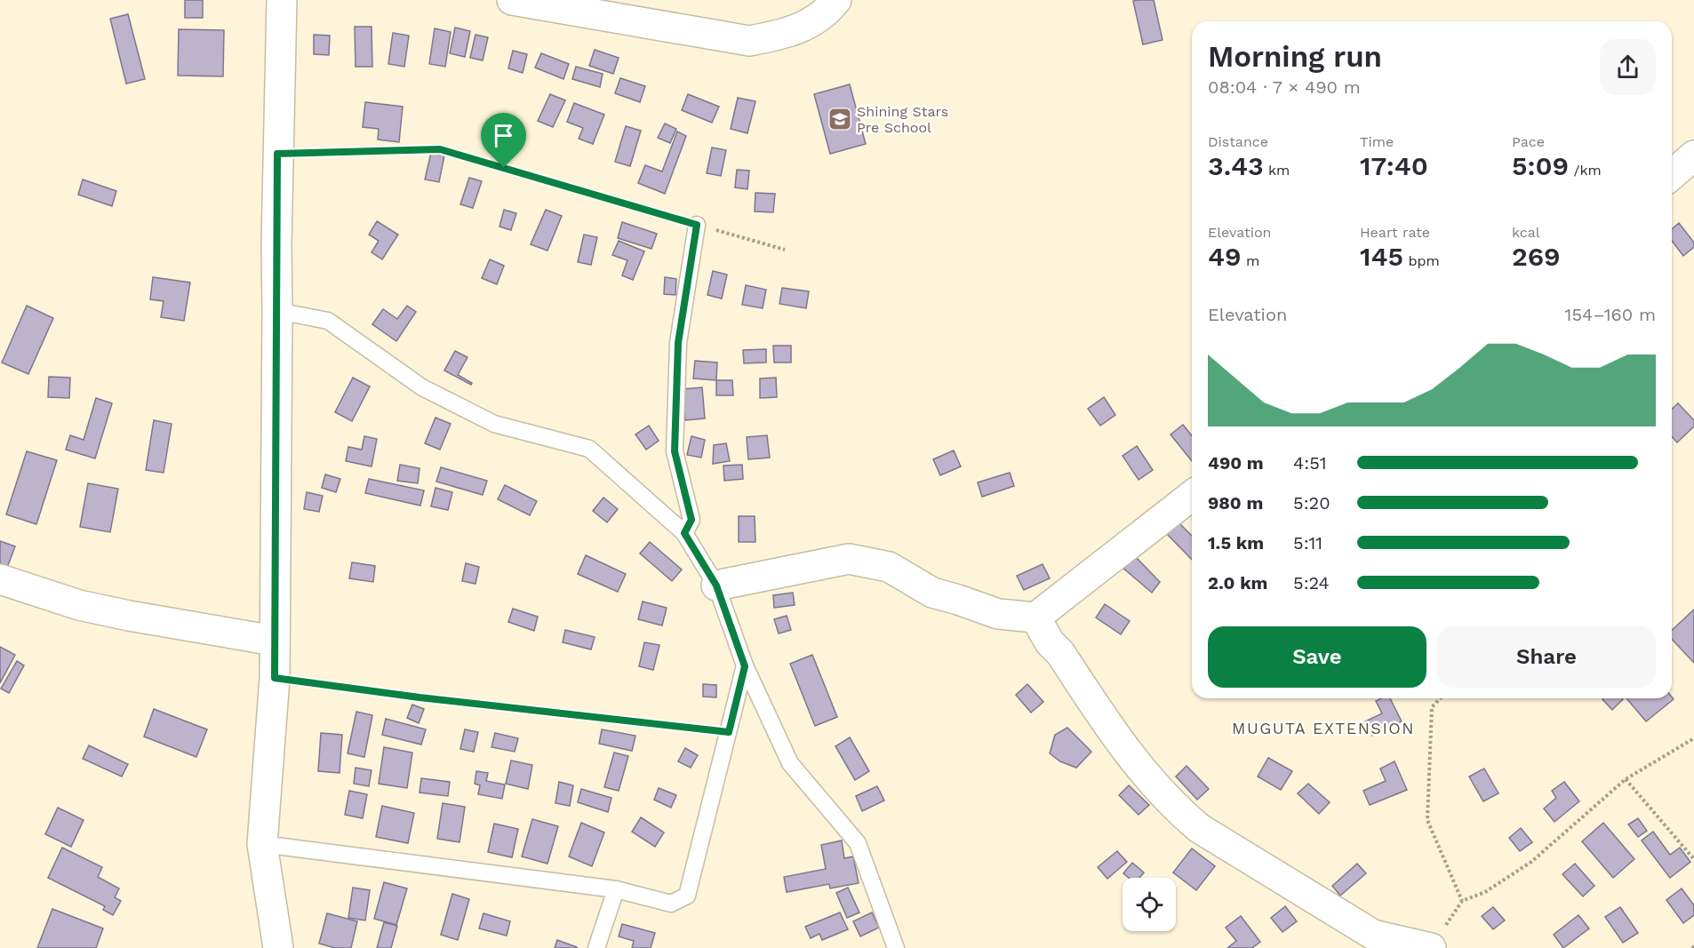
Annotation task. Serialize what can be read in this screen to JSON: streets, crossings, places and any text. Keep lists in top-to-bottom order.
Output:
{
  "districts": ["MUGUTA EXTENSION"],
  "places": {
    "school or university": ["Shining Stars Pre School"]
  },
  "page": {
    "heading": ["Morning run", "08:04 · 7 × 490 m"],
    "stats": [
      ["Distance", "3.43 km"],
      ["Time", "17:40"],
      ["Pace", "5:09 /km"],
      ["Elevation", "49 m"],
      ["Heart rate", "145 bpm"],
      ["kcal", "269"]
    ],
    "chart": ["Elevation", "154–160 m"],
    "list": [
      {
        "name": "490 m",
        "note": "4:51"
      },
      {
        "name": "980 m",
        "note": "5:20"
      },
      {
        "name": "1.5 km",
        "note": "5:11"
      },
      {
        "name": "2.0 km",
        "note": "5:24"
      }
    ],
    "buttons": ["Save", "Share"]
  }
}
